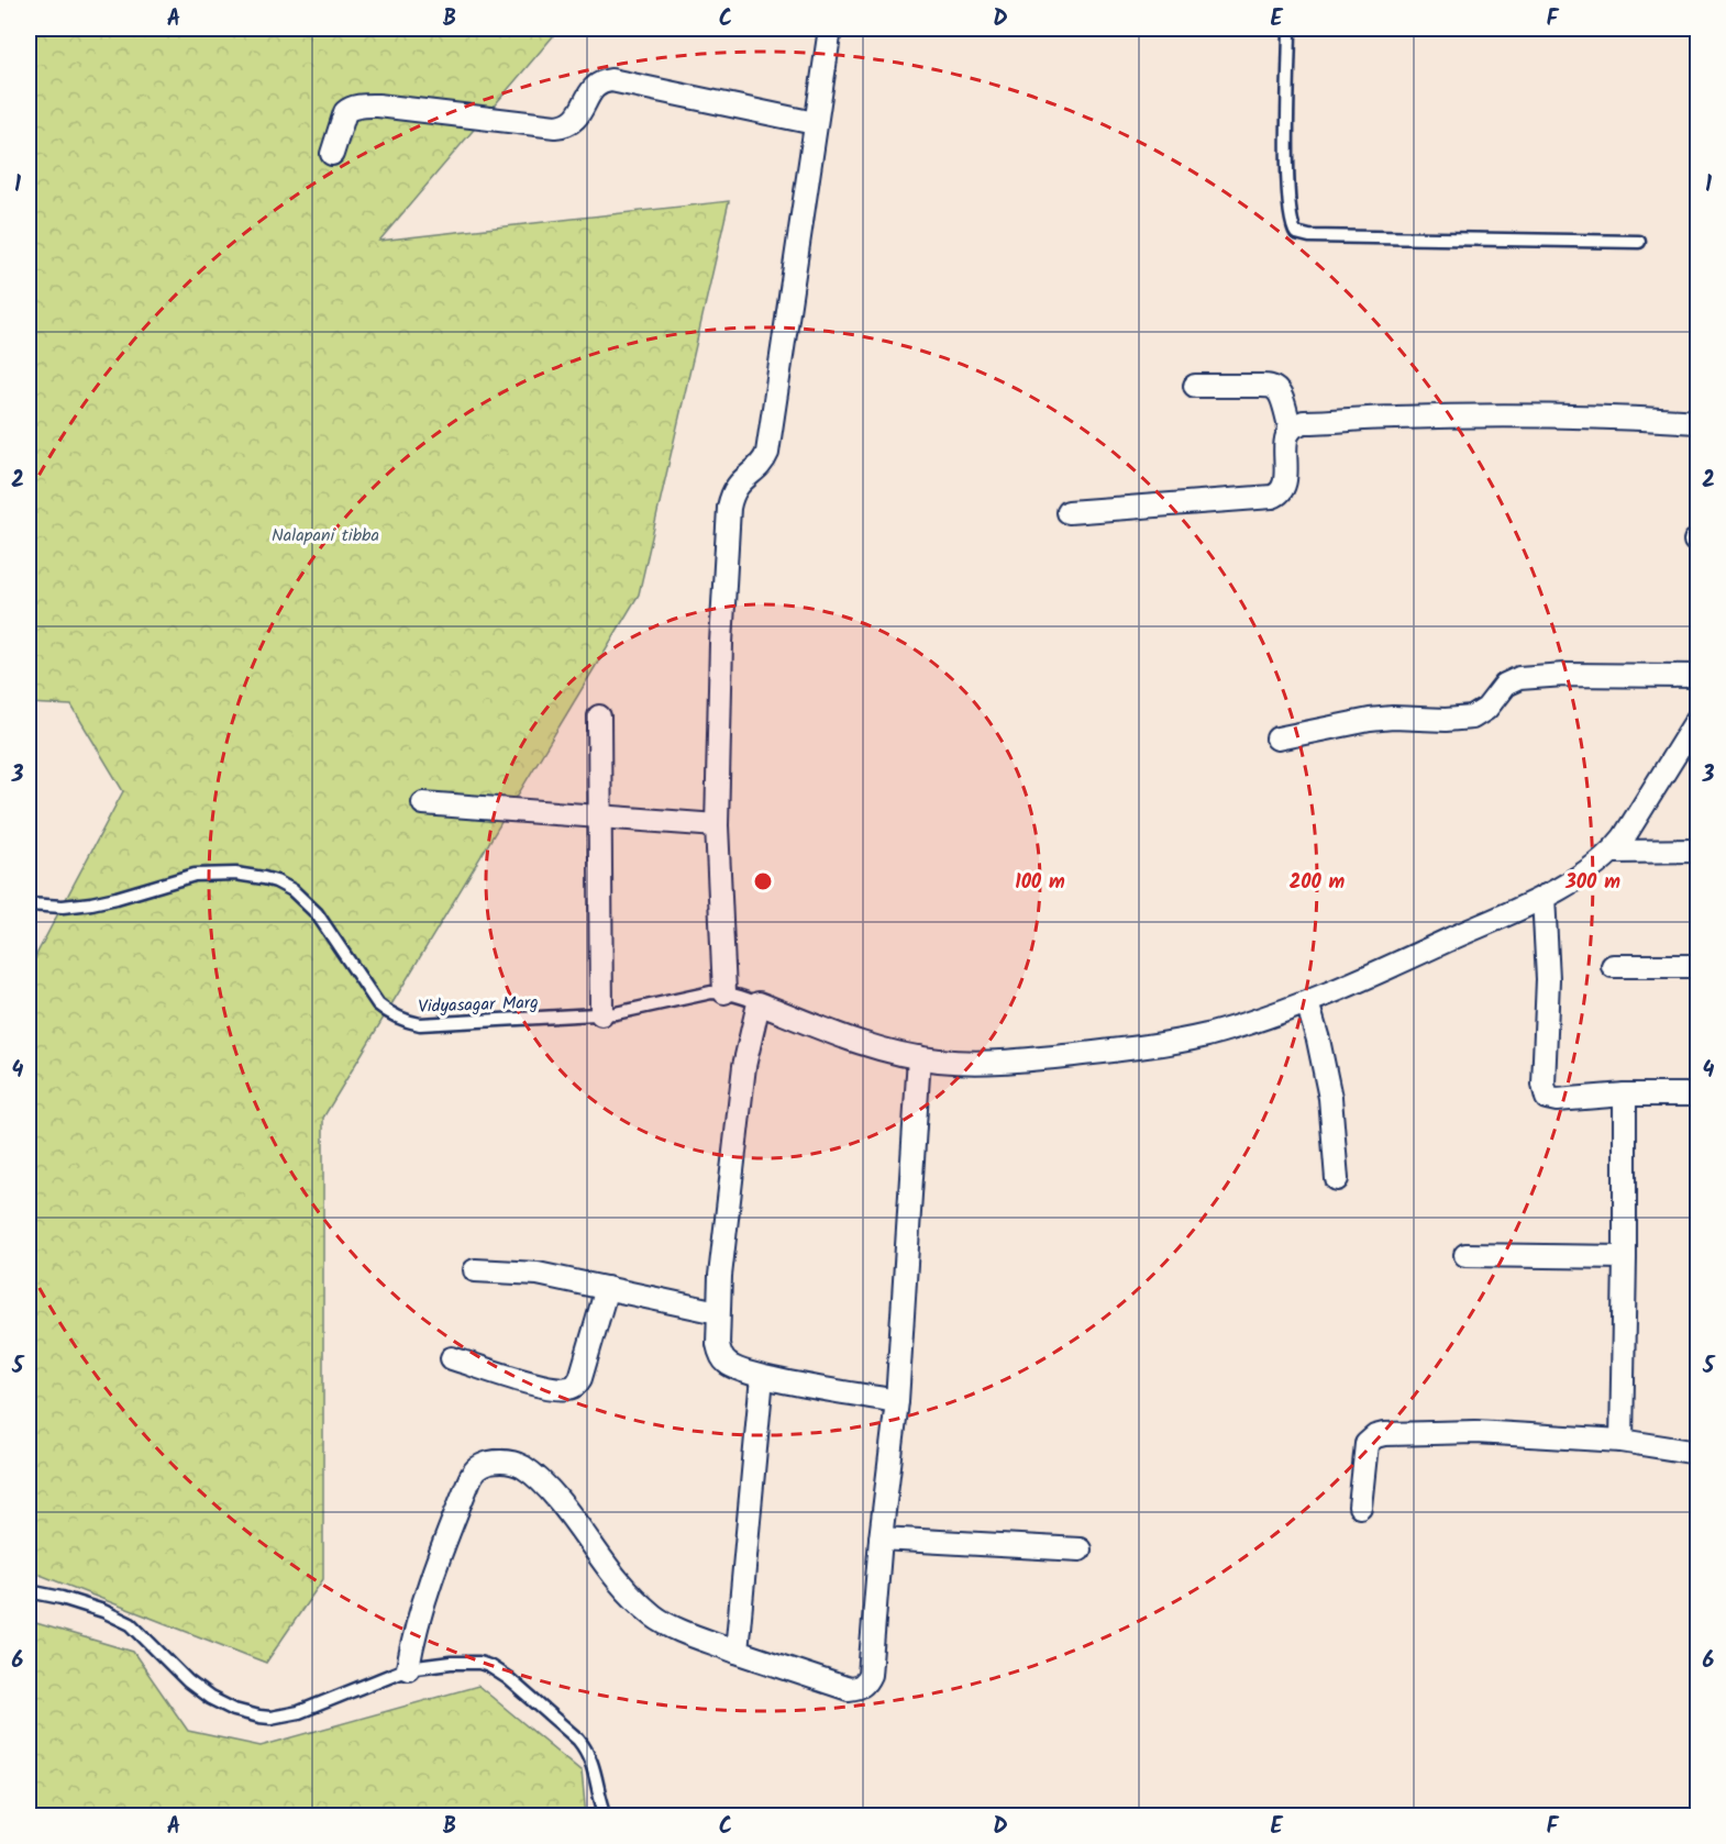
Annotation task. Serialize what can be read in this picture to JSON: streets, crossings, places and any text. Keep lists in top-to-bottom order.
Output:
{
  "streets": {
    "lane": ["Vidyasagar Marg"]
  },
  "parks": ["Nalapani tibba"],
  "grid": {
    "columns": [
      "A",
      "B",
      "C",
      "D",
      "E",
      "F"
    ],
    "rows": [
      "1",
      "2",
      "3",
      "4",
      "5",
      "6"
    ]
  },
  "rings": ["100 m", "200 m", "300 m"]
}
